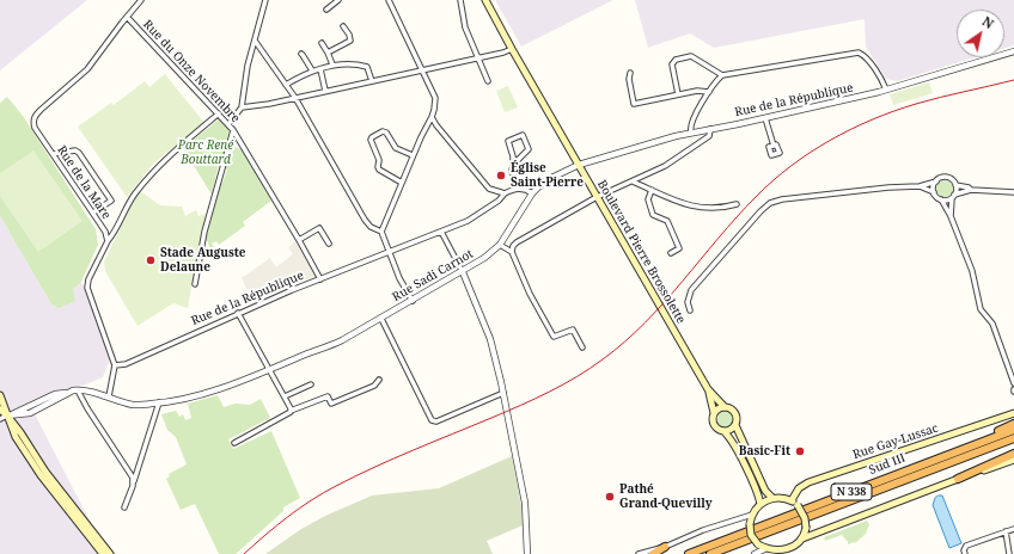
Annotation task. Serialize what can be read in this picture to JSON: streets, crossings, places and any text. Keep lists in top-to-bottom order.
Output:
{
  "streets": {
    "highway": ["Sud III", "N 338"],
    "main road": ["Boulevard Pierre Brossolette", "Rue Gay-Lussac"],
    "street": [
      "Rue du Onze Novembre",
      "Rue de la République",
      "Rue de la Mare",
      "Rue Sadi Carnot"
    ]
  },
  "crossings": [
    ["Rue du Onze Novembre", "Rue de la République"],
    ["Rue du Onze Novembre", "Rue de la Mare"],
    ["Rue de la République", "Boulevard Pierre Brossolette"],
    ["Rue de la République", "Rue Sadi Carnot"],
    ["Boulevard Pierre Brossolette", "Rue Sadi Carnot"]
  ],
  "parks": ["Parc René Bouttard"],
  "places": [
    "Église Saint-Pierre",
    "Stade Auguste Delaune",
    "Basic-Fit",
    "Pathé Grand-Quevilly"
  ],
  "north": "top right"
}
